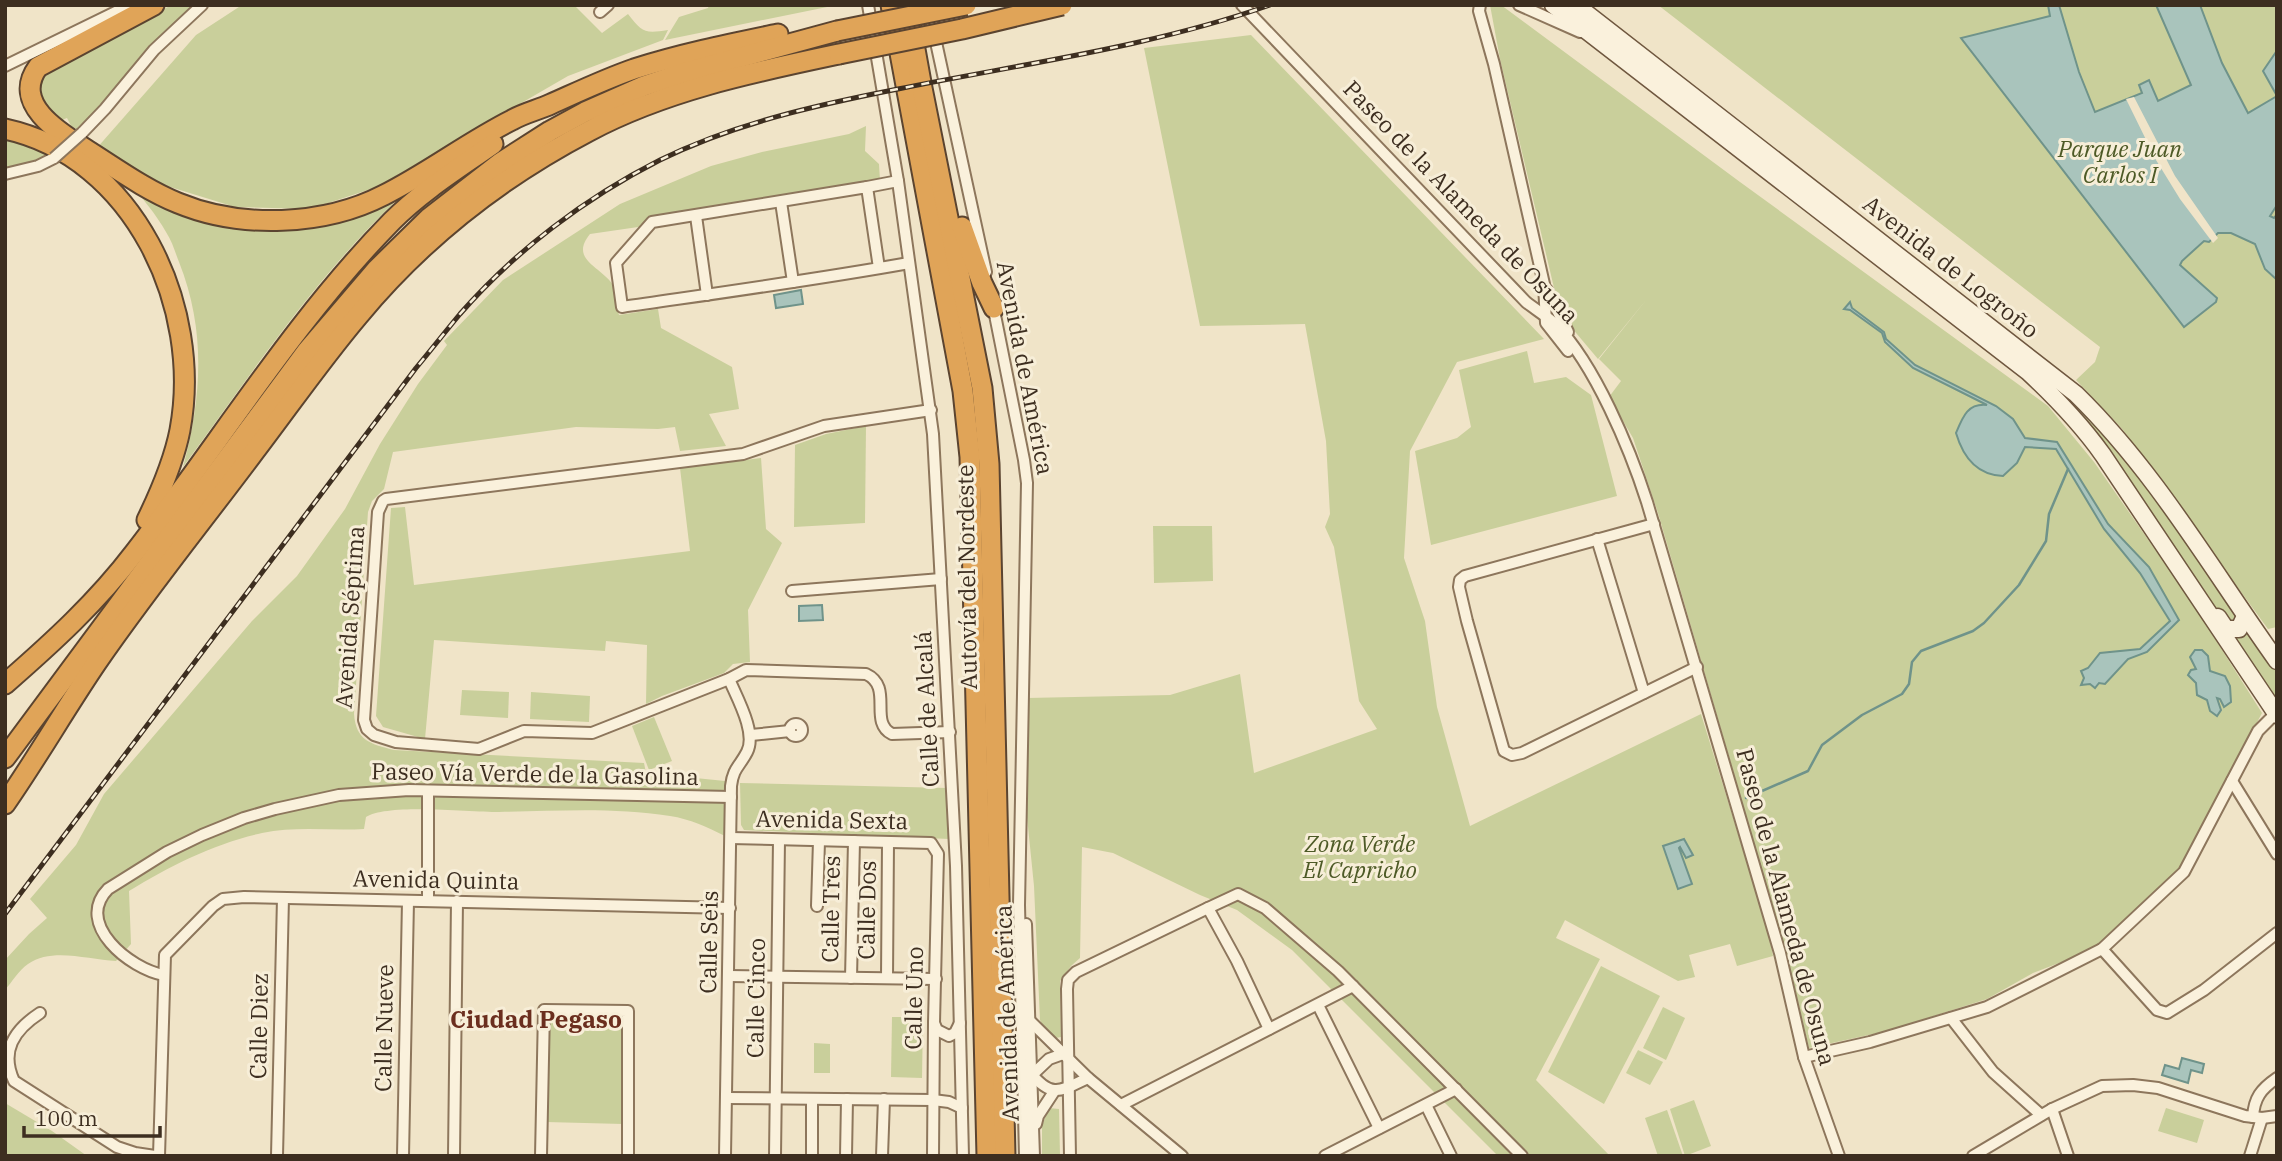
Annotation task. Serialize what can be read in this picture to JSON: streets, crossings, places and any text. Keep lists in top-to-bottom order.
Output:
{
  "streets": {
    "highway": ["Autovía del Nordeste"],
    "main road": ["Avenida de Logroño"],
    "street": [
      "Paseo de la Alameda de Osuna",
      "Avenida de América",
      "Avenida Séptima",
      "Calle de Alcalá",
      "Paseo Vía Verde de la Gasolina",
      "Avenida Sexta",
      "Avenida Quinta",
      "Calle Tres",
      "Calle Dos",
      "Calle Seis",
      "Calle Cinco",
      "Calle Uno",
      "Calle Diez",
      "Calle Nueve"
    ]
  },
  "crossings": [
    ["Avenida Séptima", "Calle de Alcalá"],
    ["Paseo Vía Verde de la Gasolina", "Avenida Quinta"],
    ["Paseo Vía Verde de la Gasolina", "Calle Seis"],
    ["Avenida Sexta", "Calle Tres"],
    ["Avenida Sexta", "Calle Dos"],
    ["Avenida Sexta", "Calle Seis"],
    ["Avenida Sexta", "Calle Cinco"],
    ["Avenida Sexta", "Calle Uno"],
    ["Avenida Quinta", "Calle Seis"],
    ["Avenida Quinta", "Calle Diez"],
    ["Avenida Quinta", "Calle Nueve"]
  ],
  "districts": ["Ciudad Pegaso"],
  "parks": ["Parque Juan Carlos I", "Zona Verde El Capricho"],
  "scale_bar": "100 m"
}
